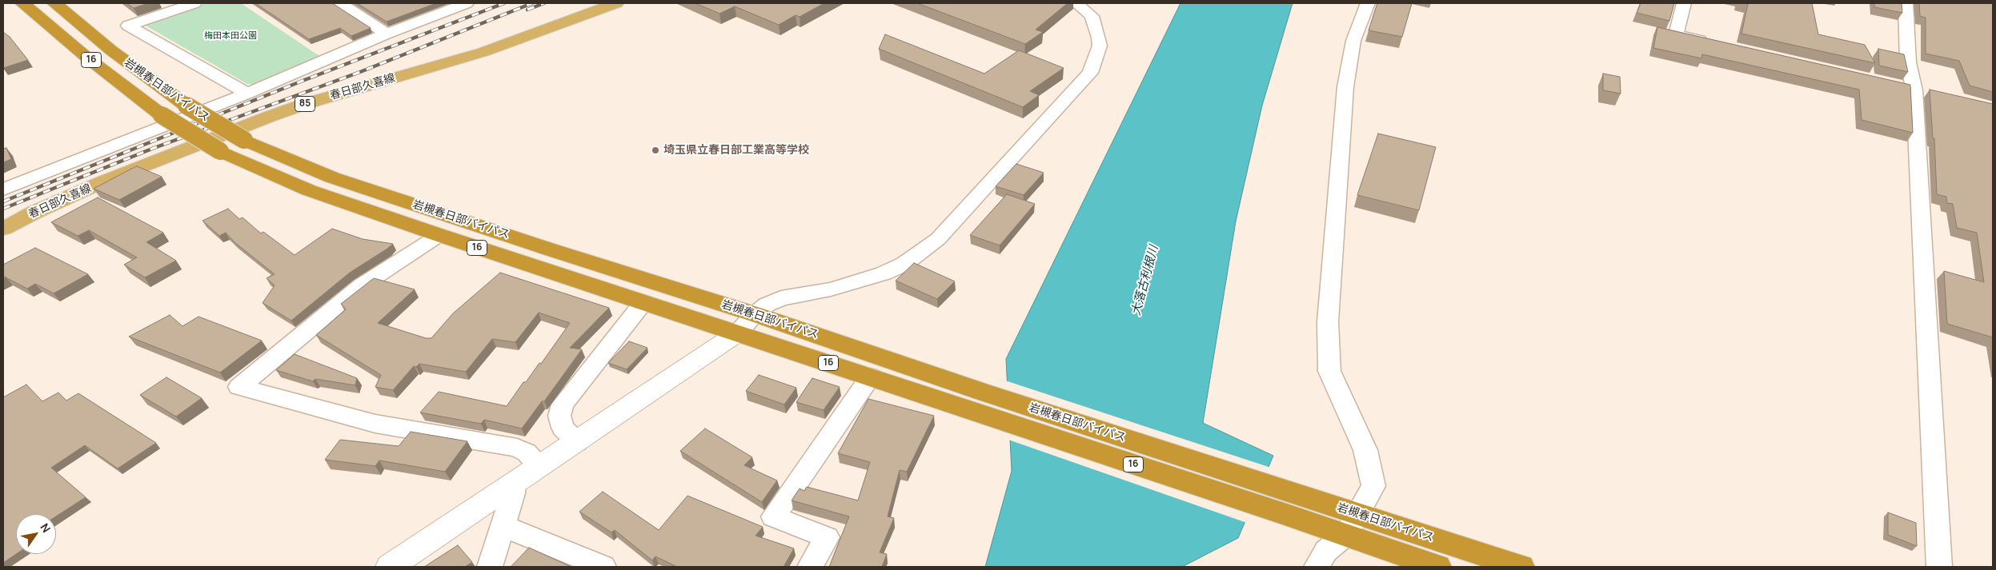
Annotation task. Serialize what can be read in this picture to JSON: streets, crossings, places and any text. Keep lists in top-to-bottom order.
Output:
{
  "streets": {
    "highway": ["16", "岩槻春日部バイパス"],
    "main road": ["春日部久喜線", "85"]
  },
  "water": ["大落古利根川"],
  "parks": ["梅田本田公園"],
  "places": ["埼玉県立春日部工業高等学校"],
  "north": "top right"
}
